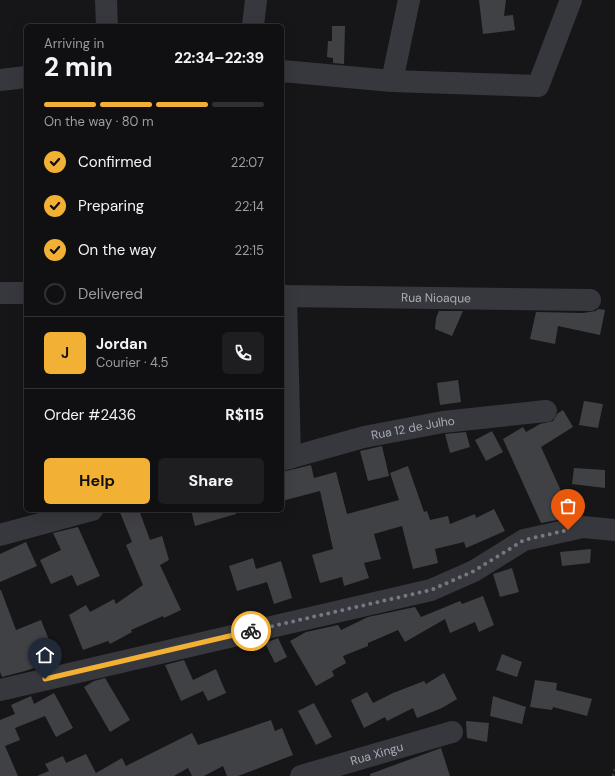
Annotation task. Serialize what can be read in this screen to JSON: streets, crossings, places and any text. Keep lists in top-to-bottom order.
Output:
{
  "streets": {
    "street": ["Rua Nioaque", "Rua 12 de Julho", "Rua Xingu"]
  },
  "page": {
    "heading": ["2 min", "Arriving in", "22:34–22:39"],
    "panel": [
      "Jordan",
      "Courier · 4.5",
      "Order #2436",
      "R$115"
    ],
    "bar": "On the way · 80 m",
    "list": [
      ["Confirmed", "22:07"],
      ["Preparing", "22:14"],
      ["On the way", "22:15"],
      "Delivered"
    ],
    "round": "J",
    "buttons": ["Help", "Share"]
  }
}
